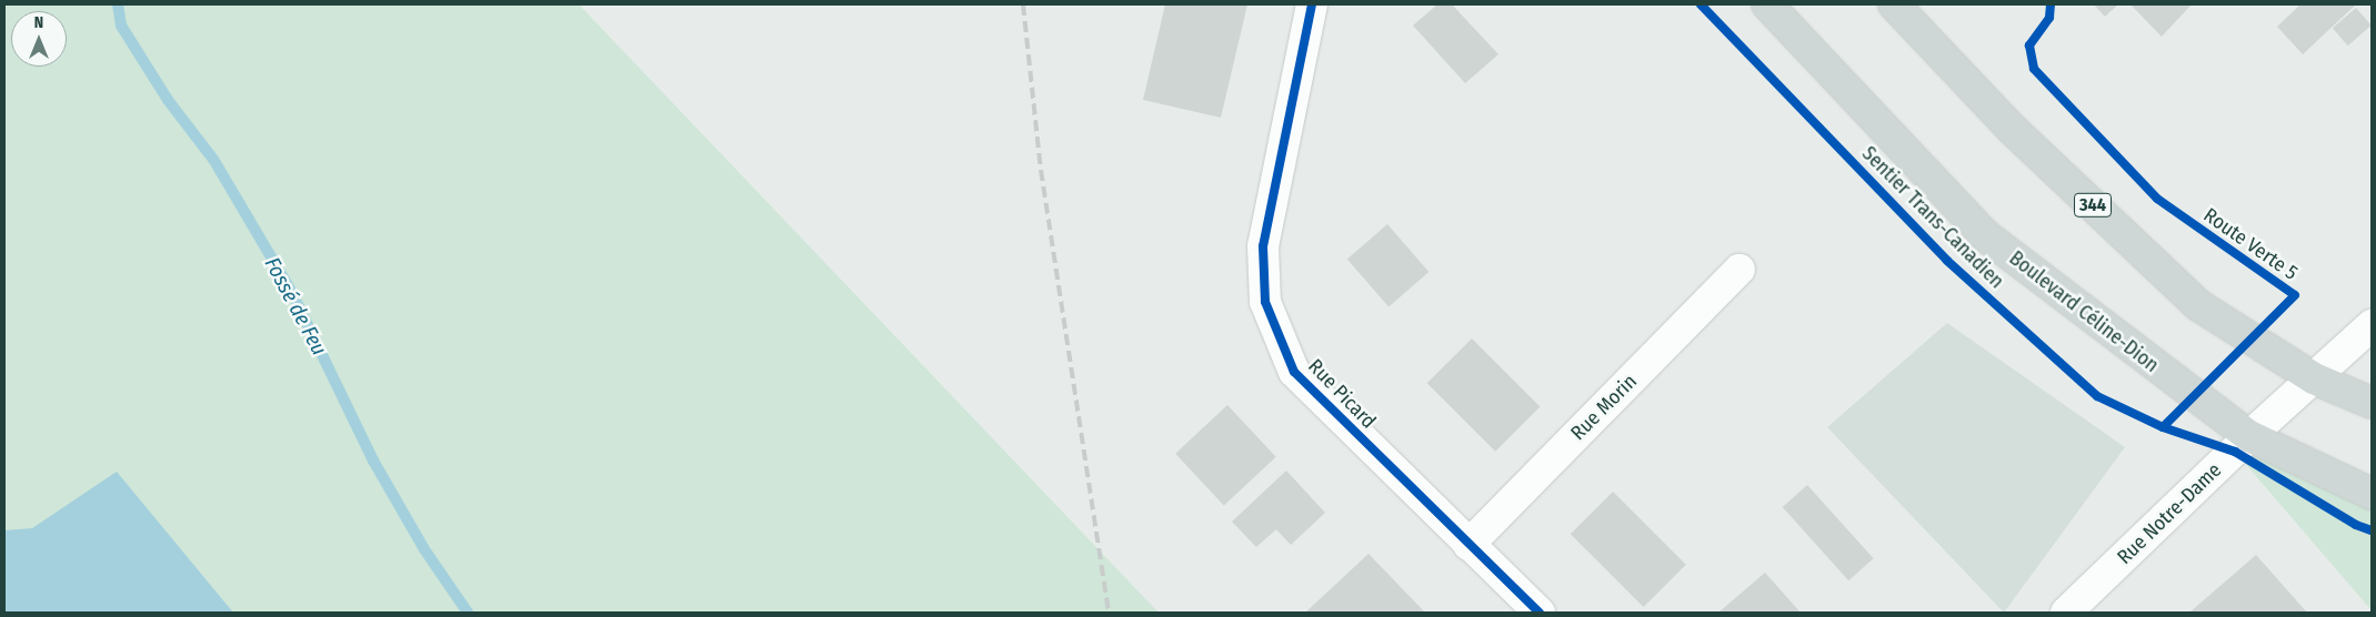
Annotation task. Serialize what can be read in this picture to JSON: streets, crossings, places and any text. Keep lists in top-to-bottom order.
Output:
{
  "streets": {
    "main road": ["344", "Boulevard Céline-Dion"],
    "street": ["Rue Picard", "Rue Morin", "Rue Notre-Dame"],
    "cycle path": ["Sentier Trans-Canadien", "Route Verte 5"]
  },
  "crossings": [
    ["344", "Rue Notre-Dame"],
    ["Boulevard Céline-Dion", "Rue Notre-Dame"],
    ["Rue Picard", "Rue Morin"]
  ],
  "water": ["Fossé de Feu"],
  "north": "top"
}
